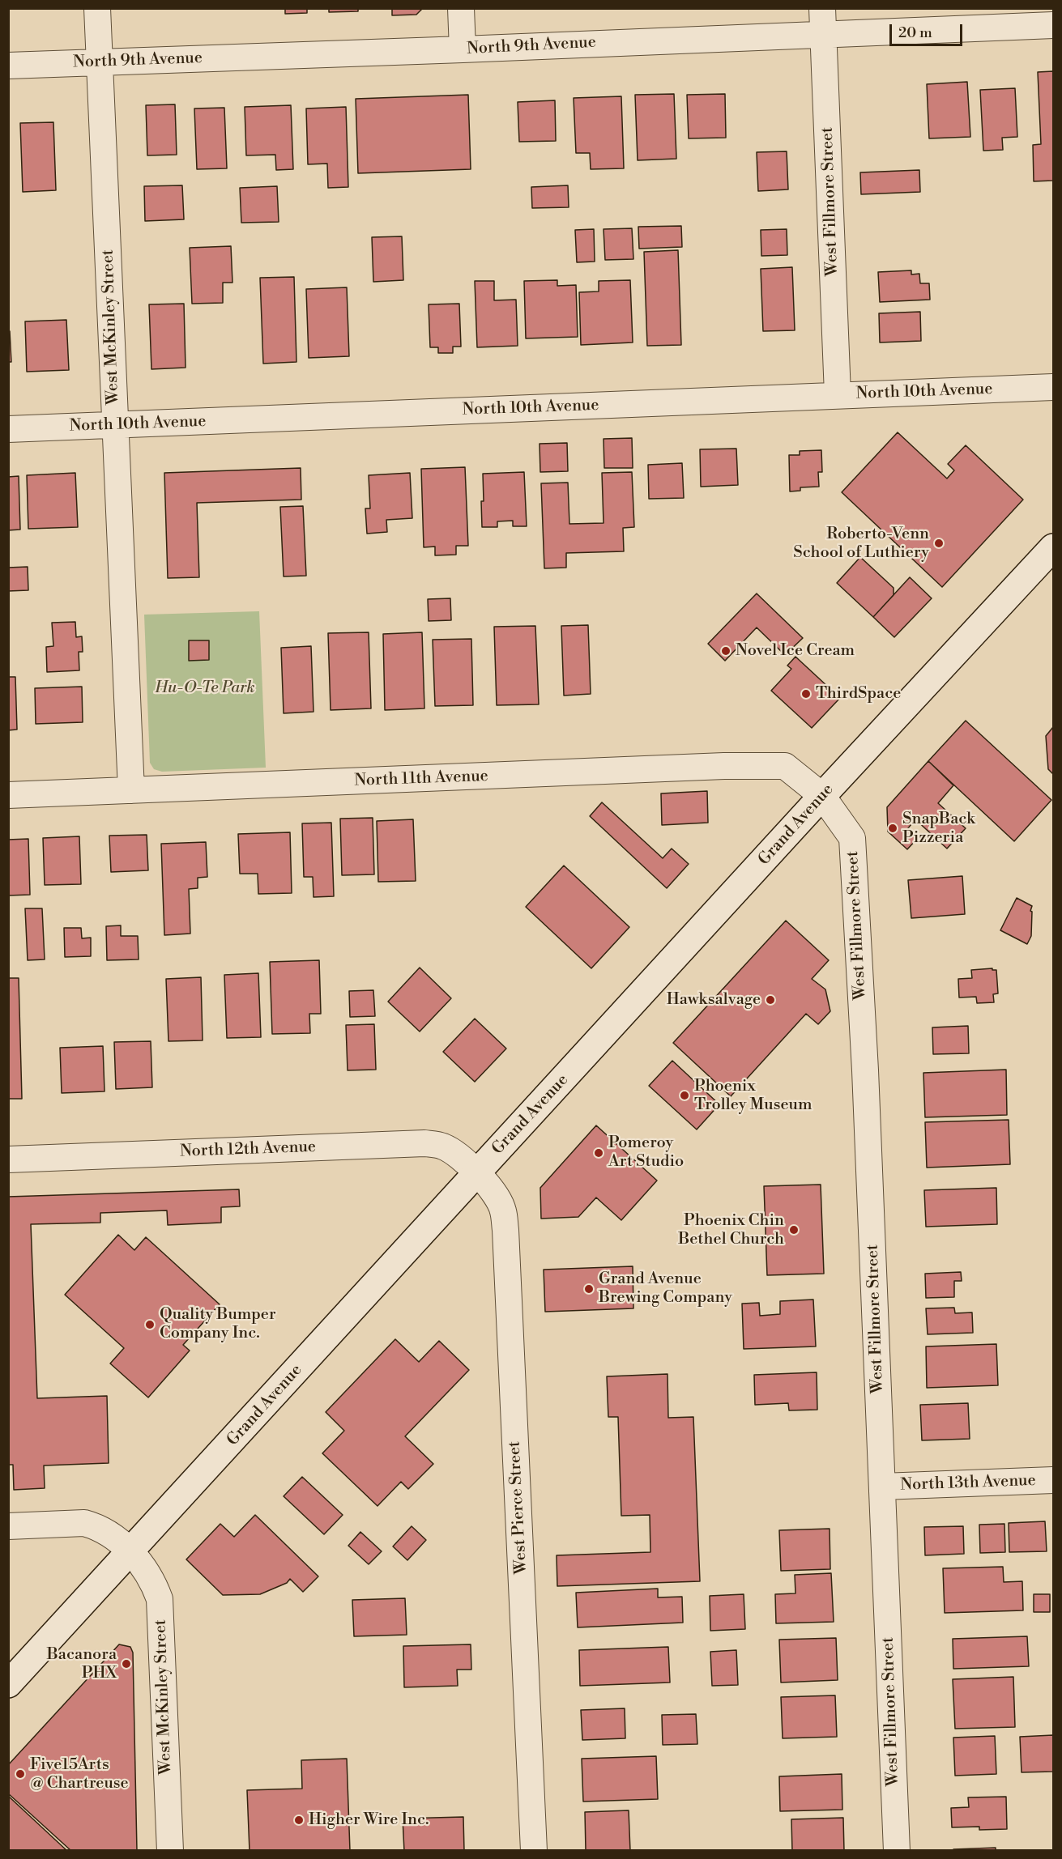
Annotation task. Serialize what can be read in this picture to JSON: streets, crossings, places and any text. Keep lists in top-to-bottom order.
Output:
{
  "streets": {
    "main road": ["Grand Avenue"],
    "street": [
      "North 9th Avenue",
      "West Fillmore Street",
      "West McKinley Street",
      "North 10th Avenue",
      "North 11th Avenue",
      "North 12th Avenue",
      "North 13th Avenue",
      "West Pierce Street"
    ]
  },
  "crossings": [
    ["North 9th Avenue", "West Fillmore Street"],
    ["North 9th Avenue", "West McKinley Street"],
    ["West Fillmore Street", "North 10th Avenue"],
    ["West Fillmore Street", "North 11th Avenue"],
    ["West Fillmore Street", "Grand Avenue"],
    ["West Fillmore Street", "North 13th Avenue"],
    ["West McKinley Street", "North 10th Avenue"],
    ["West McKinley Street", "North 11th Avenue"],
    ["West McKinley Street", "Grand Avenue"],
    ["North 11th Avenue", "Grand Avenue"],
    ["Grand Avenue", "North 12th Avenue"],
    ["Grand Avenue", "West Pierce Street"],
    ["North 12th Avenue", "West Pierce Street"]
  ],
  "parks": ["Hu-O-Te Park"],
  "places": [
    "Roberto-Venn School of Luthiery",
    "Novel Ice Cream",
    "ThirdSpace",
    "SnapBack Pizzeria",
    "Hawksalvage",
    "Phoenix Trolley Museum",
    "Pomeroy Art Studio",
    "Phoenix Chin Bethel Church",
    "Grand Avenue Brewing Company",
    "Quality Bumper Company Inc.",
    "Bacanora PHX",
    "Five15Arts @ Chartreuse",
    "Higher Wire Inc."
  ],
  "scale_bar": "20 m"
}
